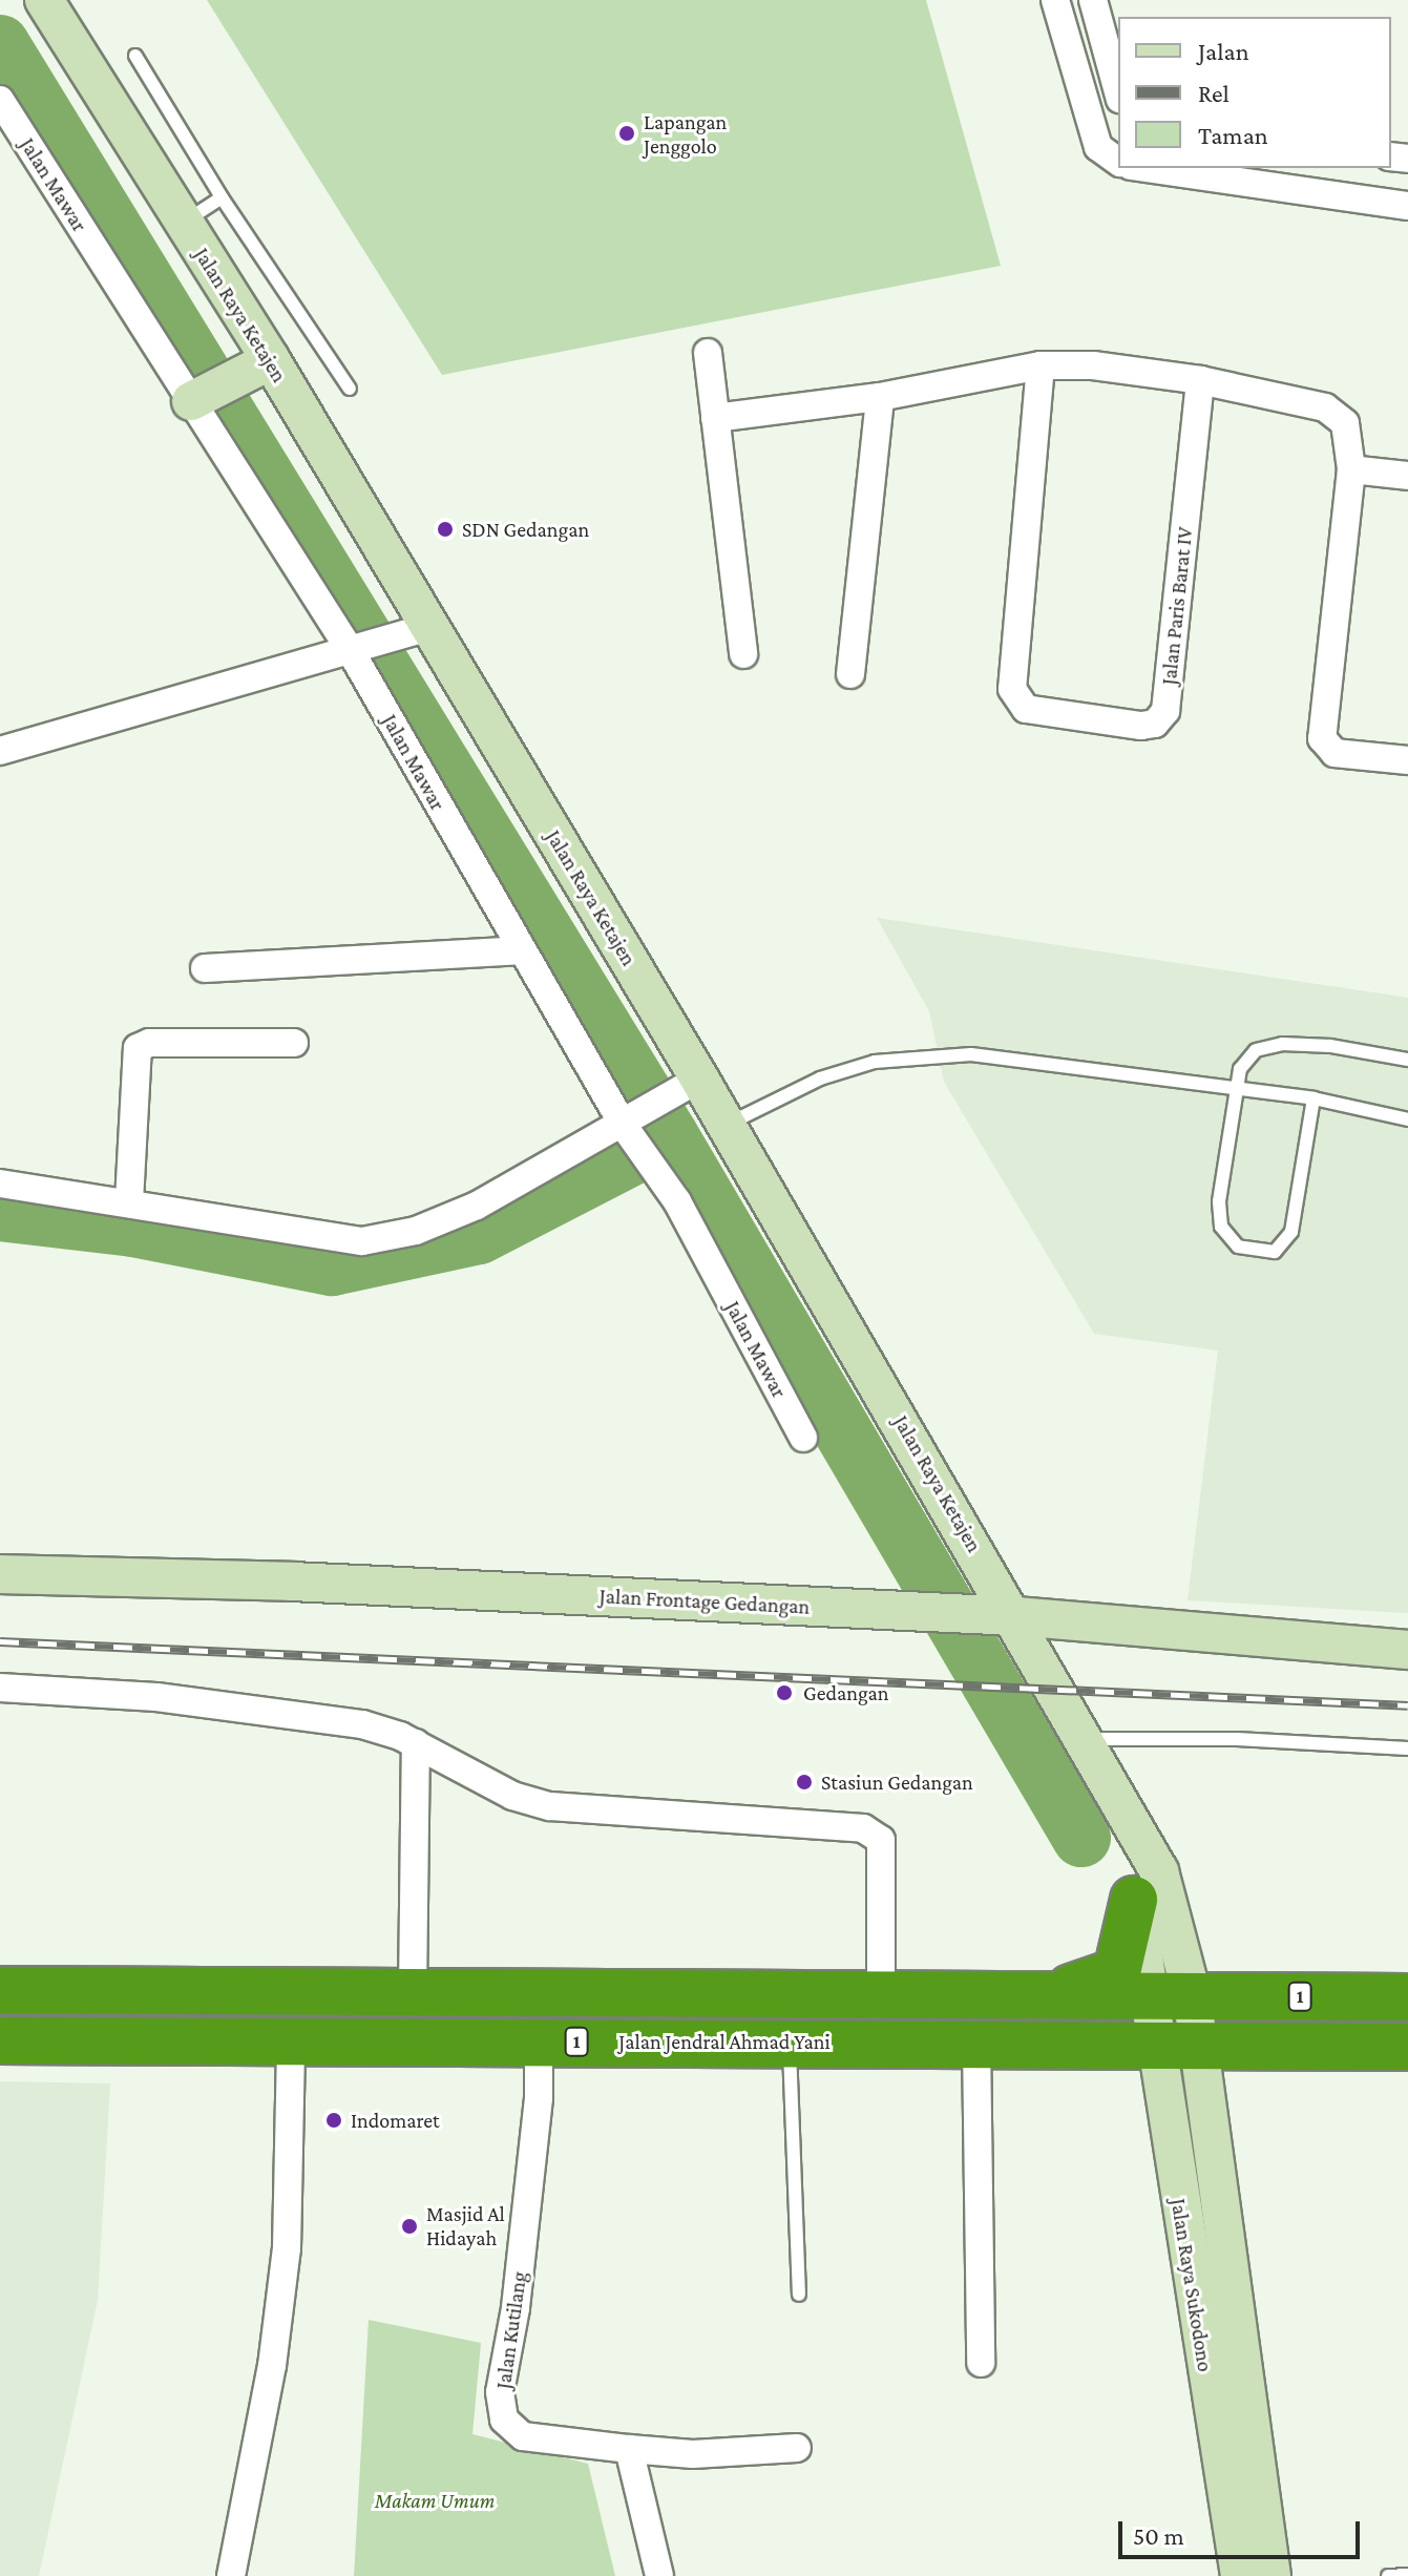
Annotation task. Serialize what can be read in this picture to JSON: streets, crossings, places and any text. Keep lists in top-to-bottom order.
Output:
{
  "streets": {
    "highway": ["1", "Jalan Jendral Ahmad Yani"],
    "street": [
      "Jalan Mawar",
      "Jalan Raya Ketajen",
      "Jalan Paris Barat IV",
      "Jalan Frontage Gedangan",
      "Jalan Raya Sukodono",
      "Jalan Kutilang"
    ]
  },
  "crossings": [
    ["Jalan Raya Ketajen", "Jalan Frontage Gedangan"],
    ["Jalan Raya Ketajen", "1"],
    ["Jalan Raya Ketajen", "Jalan Raya Sukodono"],
    ["1", "Jalan Jendral Ahmad Yani"],
    ["1", "Jalan Raya Sukodono"],
    ["Jalan Jendral Ahmad Yani", "Jalan Raya Sukodono"],
    ["Jalan Jendral Ahmad Yani", "Jalan Kutilang"]
  ],
  "parks": ["Makam Umum"],
  "places": [
    "Lapangan Jenggolo",
    "SDN Gedangan",
    "Gedangan",
    "Stasiun Gedangan",
    "Indomaret",
    "Masjid Al Hidayah"
  ],
  "legend": ["Jalan", "Rel", "Taman"],
  "scale_bar": "50 m"
}
